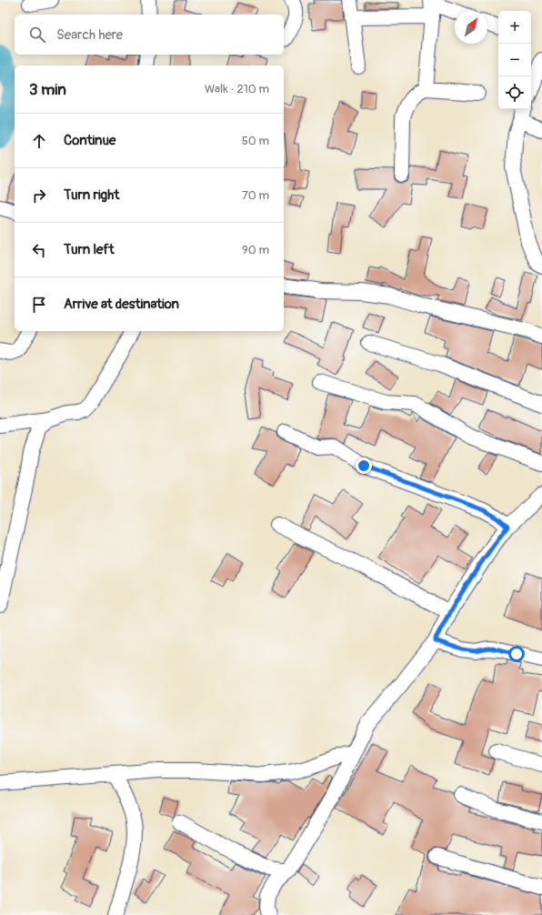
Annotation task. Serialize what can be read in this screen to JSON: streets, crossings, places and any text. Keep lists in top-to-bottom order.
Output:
{
  "north": "top right",
  "page": {
    "map_buttons": ["+", "−"],
    "search": "Search here",
    "heading": ["3 min", "Walk · 210 m"],
    "list": [
      ["Continue", "50 m"],
      ["Turn right", "70 m"],
      ["Turn left", "90 m"],
      "Arrive at destination"
    ]
  }
}
